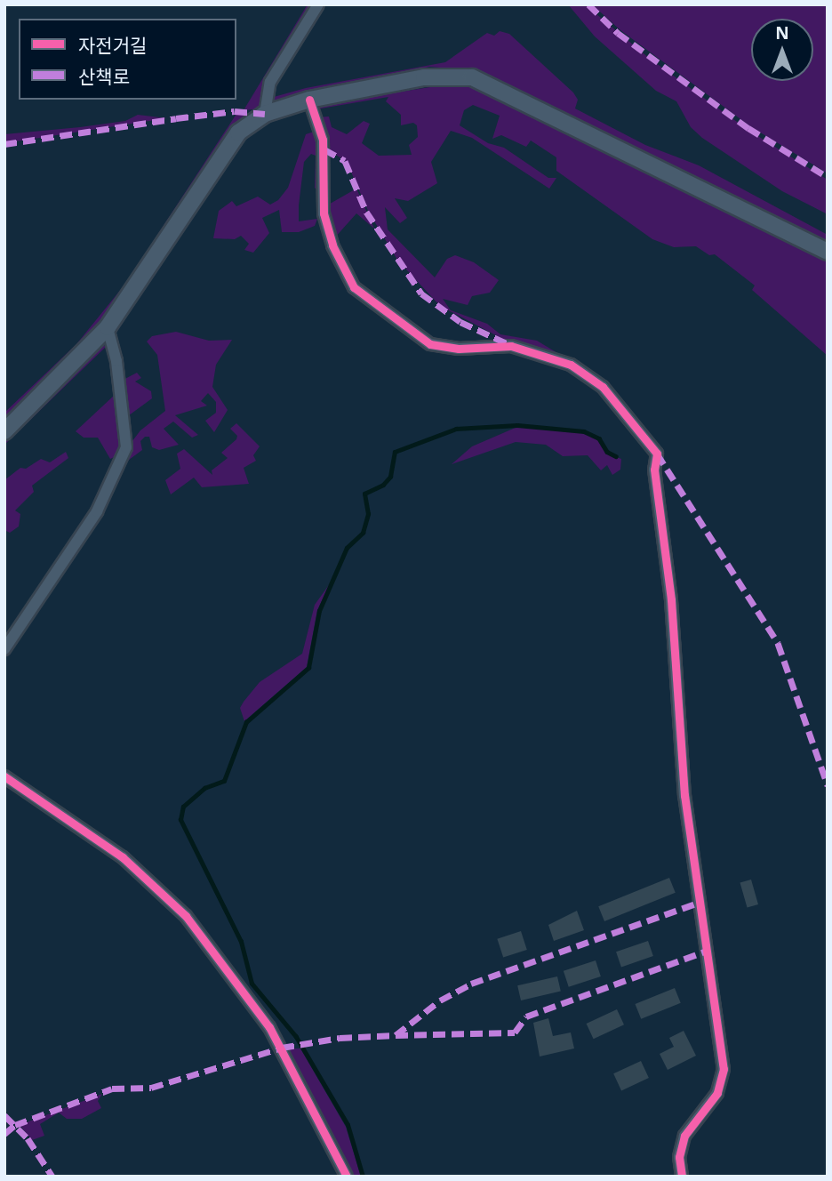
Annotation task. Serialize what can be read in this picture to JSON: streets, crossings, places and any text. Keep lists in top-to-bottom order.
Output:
{
  "legend": ["자전거길", "산책로"],
  "north": "top"
}
